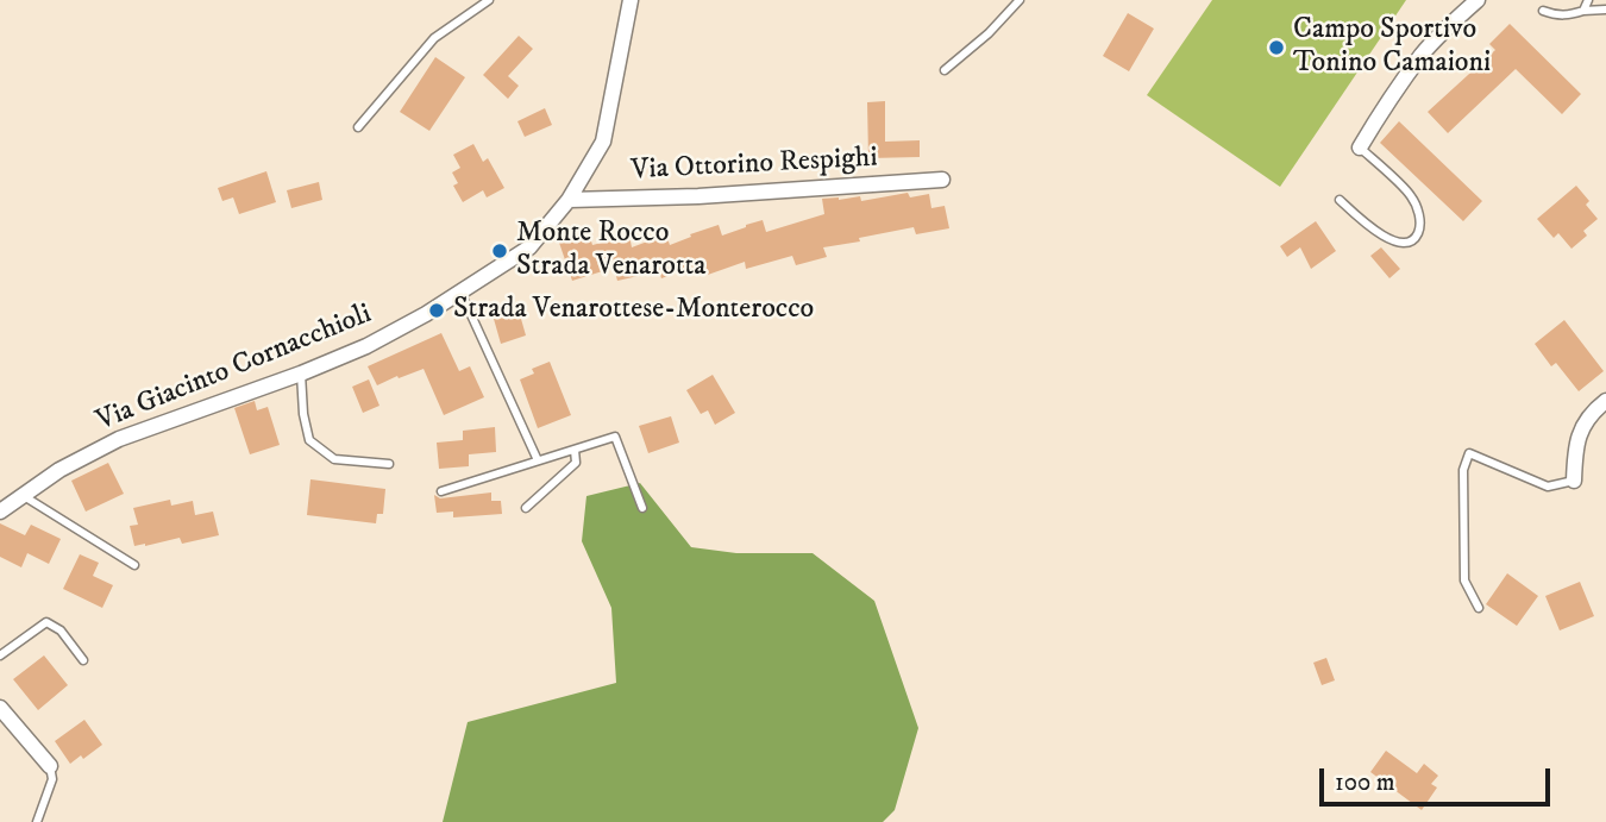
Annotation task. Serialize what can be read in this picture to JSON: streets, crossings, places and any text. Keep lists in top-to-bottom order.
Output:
{
  "streets": {
    "street": ["Via Ottorino Respighi", "Via Giacinto Cornacchioli"]
  },
  "crossings": [
    ["Via Ottorino Respighi", "Via Giacinto Cornacchioli"]
  ],
  "places": ["Campo Sportivo Tonino Camaioni", "Monte Rocco Strada Venarotta", "Strada Venarottese-Monterocco"],
  "scale_bar": "100 m"
}
